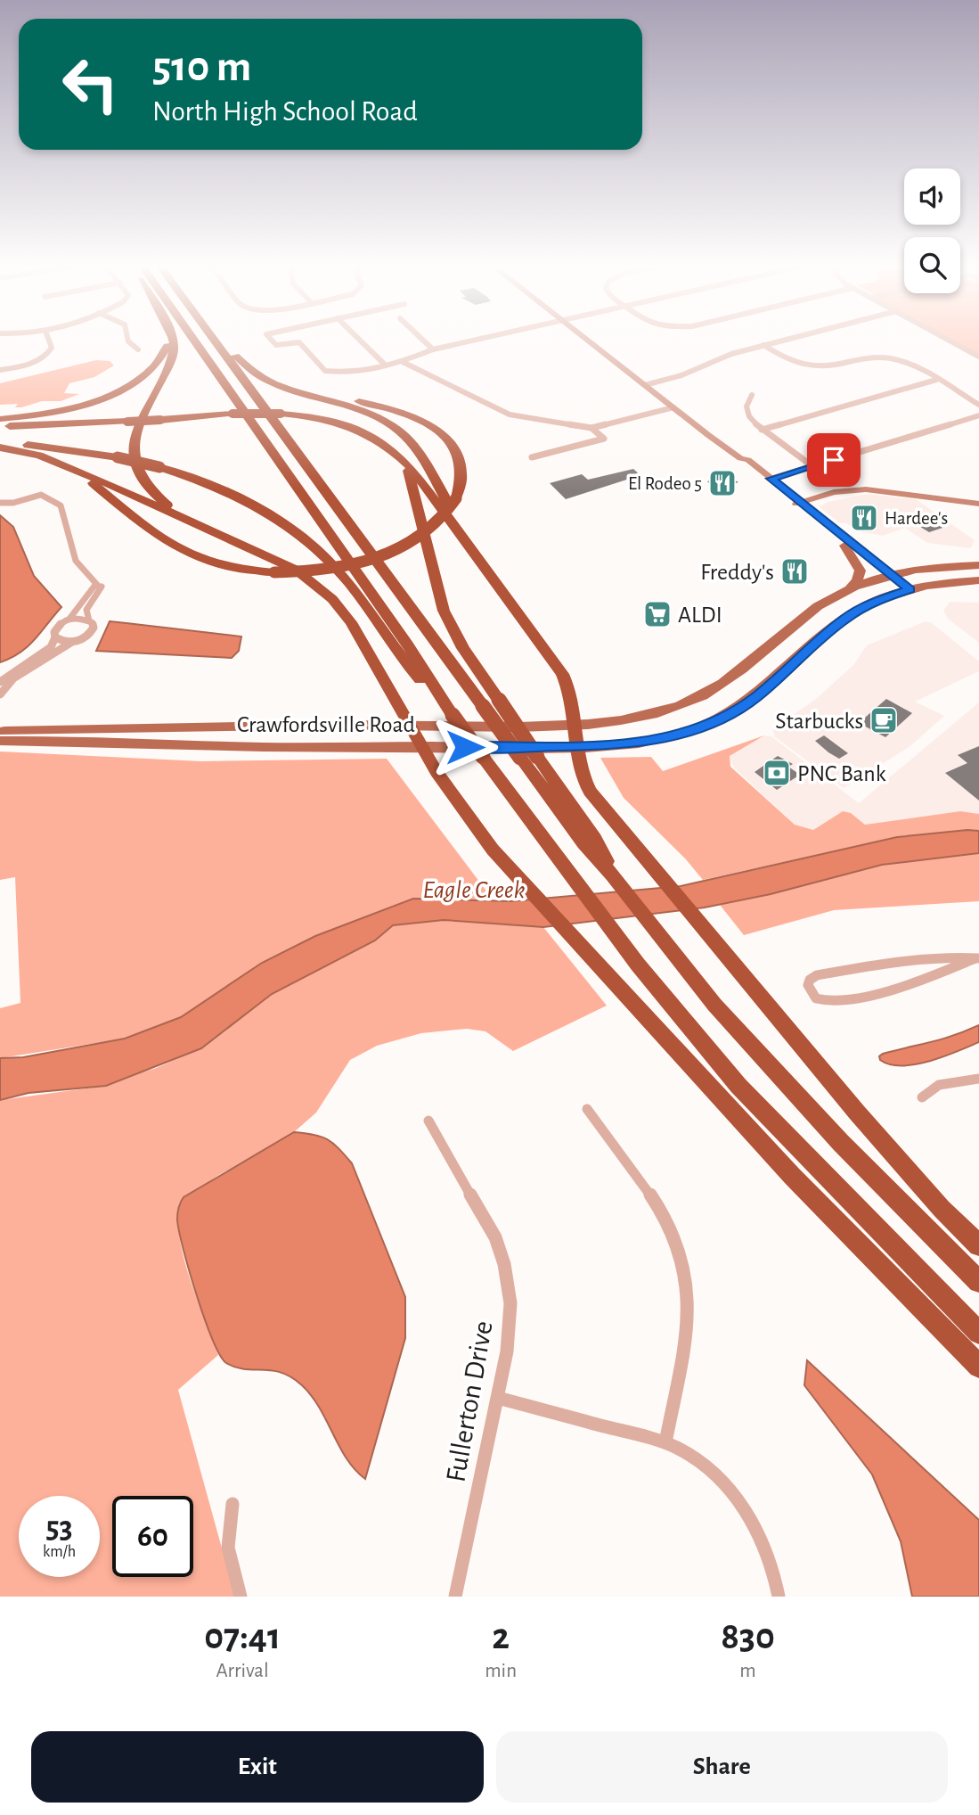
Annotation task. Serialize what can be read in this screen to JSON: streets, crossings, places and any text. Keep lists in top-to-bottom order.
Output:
{
  "streets": {
    "main road": ["Crawfordsville Road"],
    "street": ["Fullerton Drive"]
  },
  "water": ["Eagle Creek"],
  "places": {
    "restaurant": ["El Rodeo 5", "Hardee's", "Freddy's"],
    "supermarket": ["ALDI"],
    "cafe": ["Starbucks"],
    "bank": ["PNC Bank"]
  },
  "page": {
    "turn": ["510 m", "North High School Road"],
    "speed": "53 km/h",
    "limit": "60",
    "eta": [
      "07:41",
      "Arrival",
      "2",
      "min",
      "830",
      "m"
    ],
    "buttons": ["Exit", "Share"]
  }
}
